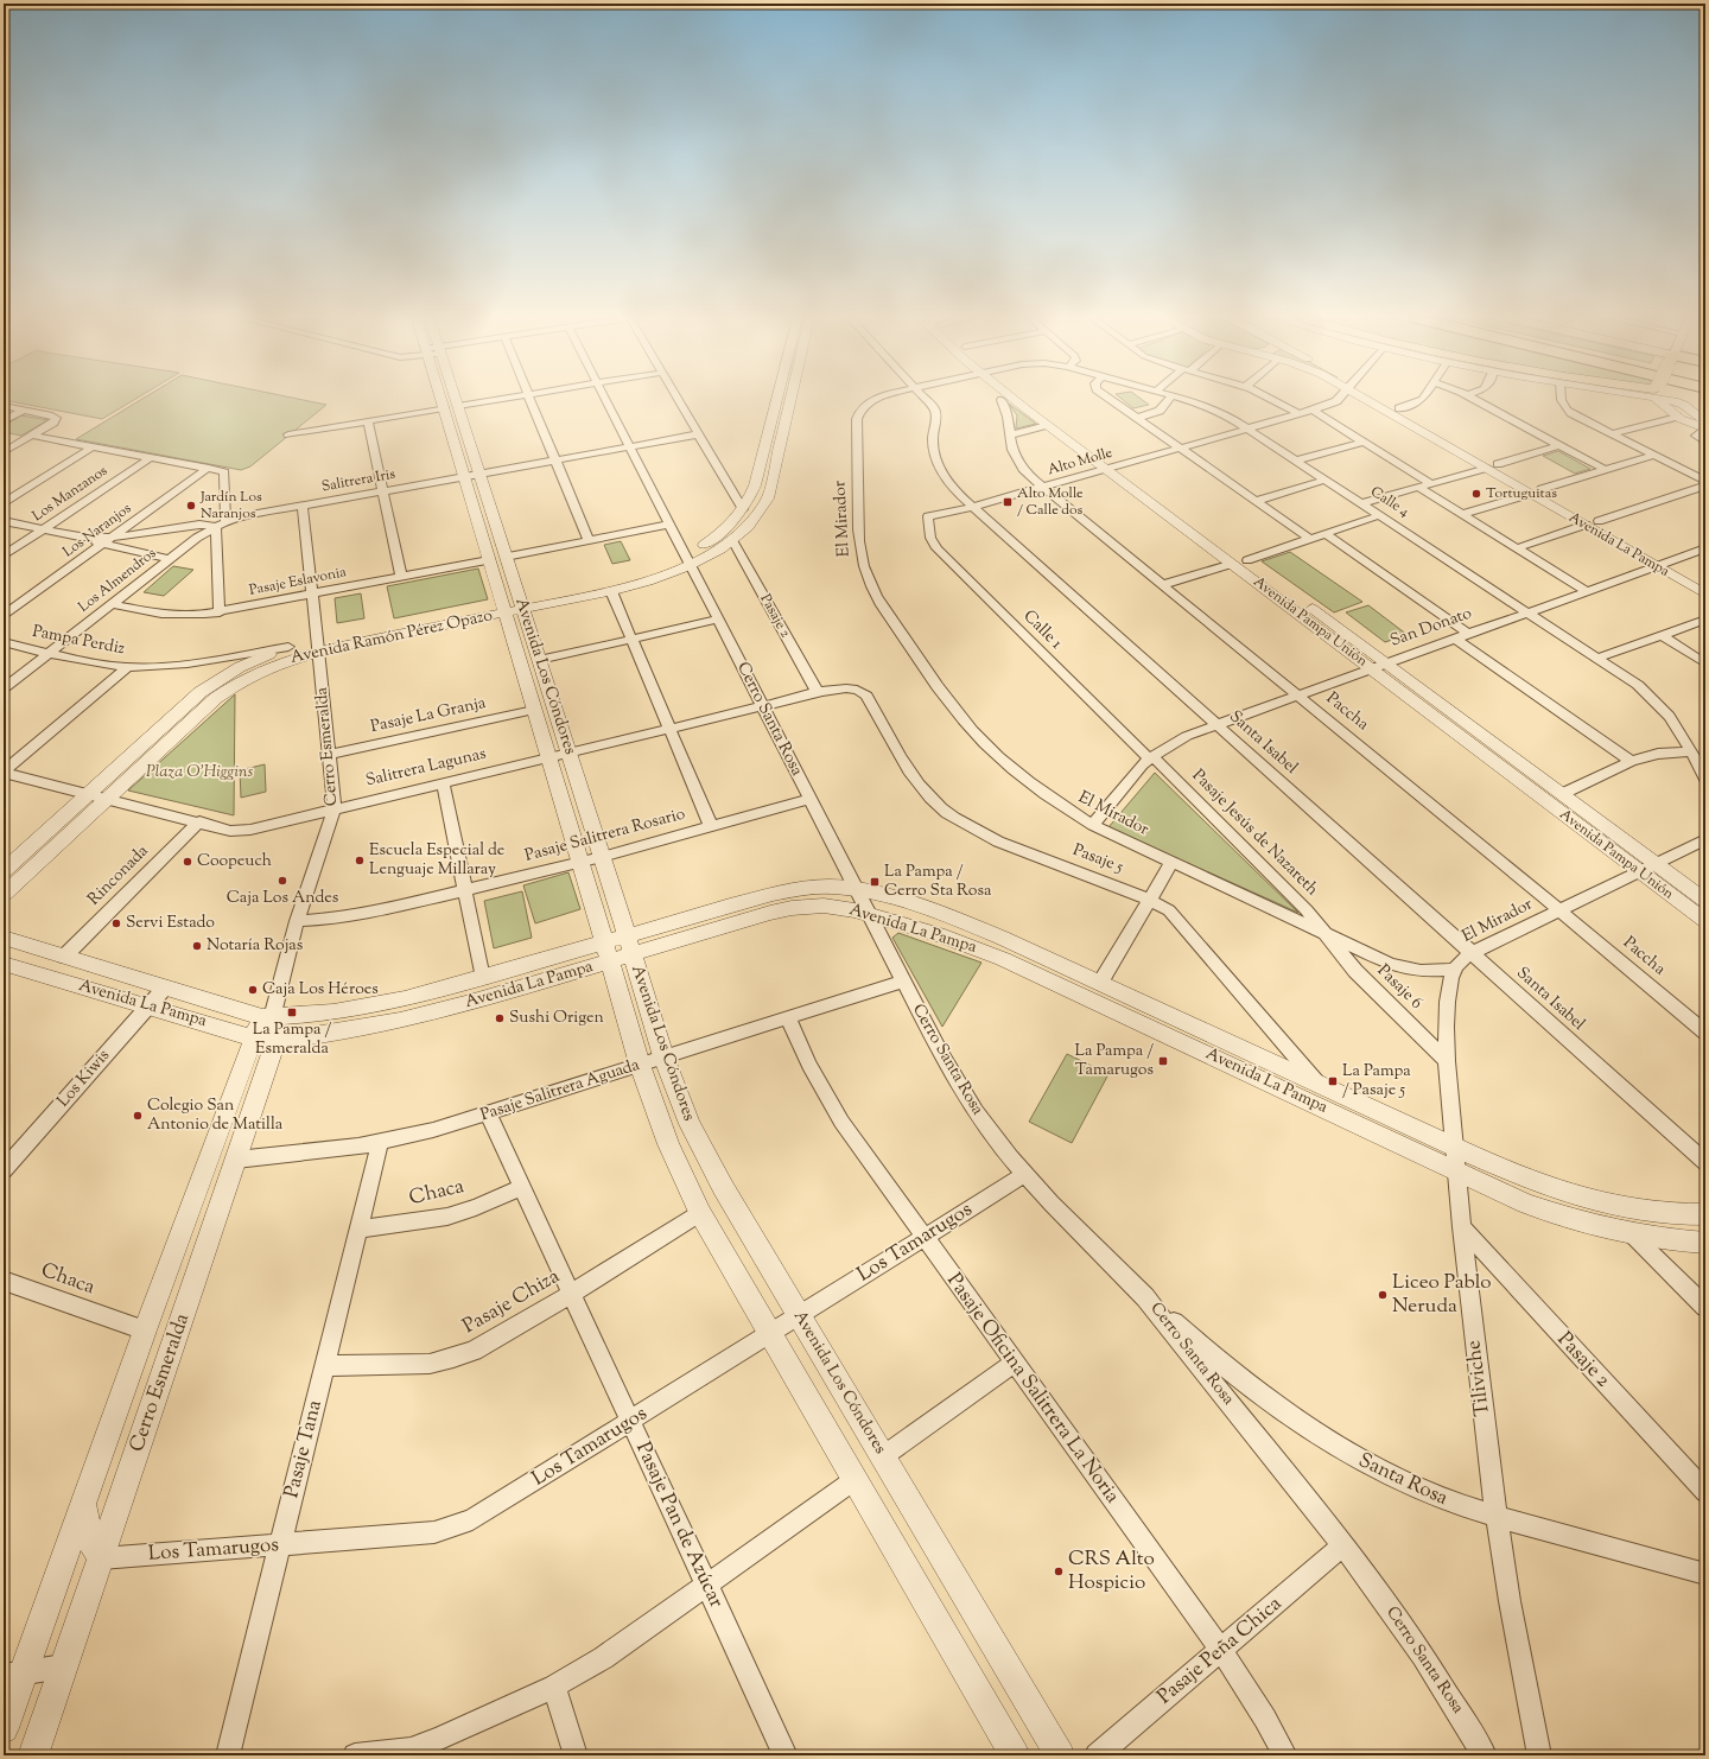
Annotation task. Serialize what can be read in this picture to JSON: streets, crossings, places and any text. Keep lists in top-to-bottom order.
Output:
{
  "streets": {
    "street": [
      "Alto Molle",
      "Salitrera Iris",
      "Los Manzanos",
      "Calle 4",
      "El Mirador",
      "Los Naranjos",
      "Avenida La Pampa",
      "Los Almendros",
      "Pasaje Eslavonia",
      "Pasaje 2",
      "Avenida Pampa Unión",
      "San Donato",
      "Calle 1",
      "Avenida Ramón Pérez Opazo",
      "Pampa Perdiz",
      "Avenida Los Cóndores",
      "Paccha",
      "Pasaje La Granja",
      "Cerro Santa Rosa",
      "Santa Isabel",
      "Cerro Esmeralda",
      "Salitrera Lagunas",
      "Pasaje Jesús de Nazareth",
      "Pasaje Salitrera Rosario",
      "Pasaje 5",
      "Rinconada",
      "Pasaje 6",
      "Los Kiwis",
      "Pasaje Salitrera Aguada",
      "Chaca",
      "Los Tamarugos",
      "Pasaje Chiza",
      "Tiliviche",
      "Pasaje Oficina Salitrera La Noria",
      "Pasaje Tana",
      "Santa Rosa",
      "Pasaje Pan de Azúcar",
      "Pasaje Peña Chica"
    ]
  },
  "crossings": [
    ["Alto Molle", "Calle 4"],
    ["Alto Molle", "Avenida Pampa Unión"],
    ["Alto Molle", "Calle 1"],
    ["Alto Molle", "Paccha"],
    ["Alto Molle", "Santa Isabel"],
    ["Salitrera Iris", "Los Almendros"],
    ["Salitrera Iris", "Avenida Los Cóndores"],
    ["Salitrera Iris", "Cerro Esmeralda"],
    ["Calle 4", "San Donato"],
    ["El Mirador", "Avenida Pampa Unión"],
    ["El Mirador", "San Donato"],
    ["El Mirador", "Paccha"],
    ["El Mirador", "Santa Isabel"],
    ["El Mirador", "Pasaje Jesús de Nazareth"],
    ["El Mirador", "Pasaje 6"],
    ["El Mirador", "Tiliviche"],
    ["Avenida La Pampa", "San Donato"],
    ["Avenida La Pampa", "Avenida Los Cóndores"],
    ["Avenida La Pampa", "Cerro Santa Rosa"],
    ["Avenida La Pampa", "Cerro Esmeralda"],
    ["Avenida La Pampa", "Pasaje 5"],
    ["Avenida La Pampa", "Rinconada"],
    ["Avenida La Pampa", "Los Kiwis"],
    ["Avenida La Pampa", "Tiliviche"],
    ["Los Almendros", "Pasaje Eslavonia"],
    ["Los Almendros", "Pampa Perdiz"],
    ["Pasaje Eslavonia", "Avenida Los Cóndores"],
    ["Pasaje Eslavonia", "Cerro Esmeralda"],
    ["Pasaje 2", "Avenida Ramón Pérez Opazo"],
    ["Pasaje 2", "Salitrera Lagunas"],
    ["Pasaje 2", "Tiliviche"],
    ["Avenida Pampa Unión", "San Donato"],
    ["San Donato", "Calle 1"],
    ["San Donato", "Paccha"],
    ["San Donato", "Santa Isabel"],
    ["San Donato", "Pasaje Jesús de Nazareth"],
    ["Calle 1", "Pasaje Jesús de Nazareth"],
    ["Avenida Ramón Pérez Opazo", "Pampa Perdiz"],
    ["Avenida Ramón Pérez Opazo", "Avenida Los Cóndores"],
    ["Avenida Ramón Pérez Opazo", "Cerro Santa Rosa"],
    ["Avenida Ramón Pérez Opazo", "Cerro Esmeralda"],
    ["Avenida Ramón Pérez Opazo", "Salitrera Lagunas"],
    ["Avenida Los Cóndores", "Pasaje La Granja"],
    ["Avenida Los Cóndores", "Salitrera Lagunas"],
    ["Avenida Los Cóndores", "Pasaje Salitrera Rosario"],
    ["Avenida Los Cóndores", "Pasaje Salitrera Aguada"],
    ["Avenida Los Cóndores", "Los Tamarugos"],
    ["Avenida Los Cóndores", "Pasaje Chiza"],
    ["Pasaje La Granja", "Cerro Esmeralda"],
    ["Cerro Santa Rosa", "Salitrera Lagunas"],
    ["Cerro Santa Rosa", "Pasaje Salitrera Rosario"],
    ["Cerro Santa Rosa", "Pasaje Salitrera Aguada"],
    ["Cerro Santa Rosa", "Los Tamarugos"],
    ["Cerro Santa Rosa", "Santa Rosa"],
    ["Cerro Santa Rosa", "Pasaje Peña Chica"],
    ["Cerro Esmeralda", "Salitrera Lagunas"],
    ["Cerro Esmeralda", "Pasaje Salitrera Rosario"],
    ["Cerro Esmeralda", "Pasaje Salitrera Aguada"],
    ["Cerro Esmeralda", "Chaca"],
    ["Cerro Esmeralda", "Los Tamarugos"],
    ["Salitrera Lagunas", "Pasaje 5"],
    ["Salitrera Lagunas", "Rinconada"],
    ["Pasaje Jesús de Nazareth", "Pasaje 6"],
    ["Pasaje 6", "Tiliviche"],
    ["Pasaje Salitrera Aguada", "Pasaje Oficina Salitrera La Noria"],
    ["Pasaje Salitrera Aguada", "Pasaje Tana"],
    ["Pasaje Salitrera Aguada", "Pasaje Pan de Azúcar"],
    ["Chaca", "Pasaje Tana"],
    ["Chaca", "Pasaje Pan de Azúcar"],
    ["Los Tamarugos", "Pasaje Oficina Salitrera La Noria"],
    ["Los Tamarugos", "Pasaje Tana"],
    ["Los Tamarugos", "Pasaje Pan de Azúcar"],
    ["Pasaje Chiza", "Pasaje Tana"],
    ["Pasaje Chiza", "Pasaje Pan de Azúcar"],
    ["Tiliviche", "Santa Rosa"],
    ["Pasaje Oficina Salitrera La Noria", "Pasaje Peña Chica"]
  ],
  "parks": ["Plaza O'Higgins"],
  "places": {
    "other": [
      "Tortuguitas",
      "Jardín Los Naranjos",
      "Escuela Especial de Lenguaje Millaray",
      "Coopeuch",
      "Caja Los Andes",
      "Servi Estado",
      "Notaría Rojas",
      "Caja Los Héroes",
      "Sushi Origen",
      "Colegio San Antonio de Matilla",
      "Liceo Pablo Neruda",
      "CRS Alto Hospicio"
    ],
    "transit": [
      "Alto Molle / Calle dos",
      "La Pampa / Cerro Sta Rosa",
      "La Pampa / Esmeralda",
      "La Pampa / Tamarugos",
      "La Pampa / Pasaje 5"
    ]
  }
}
